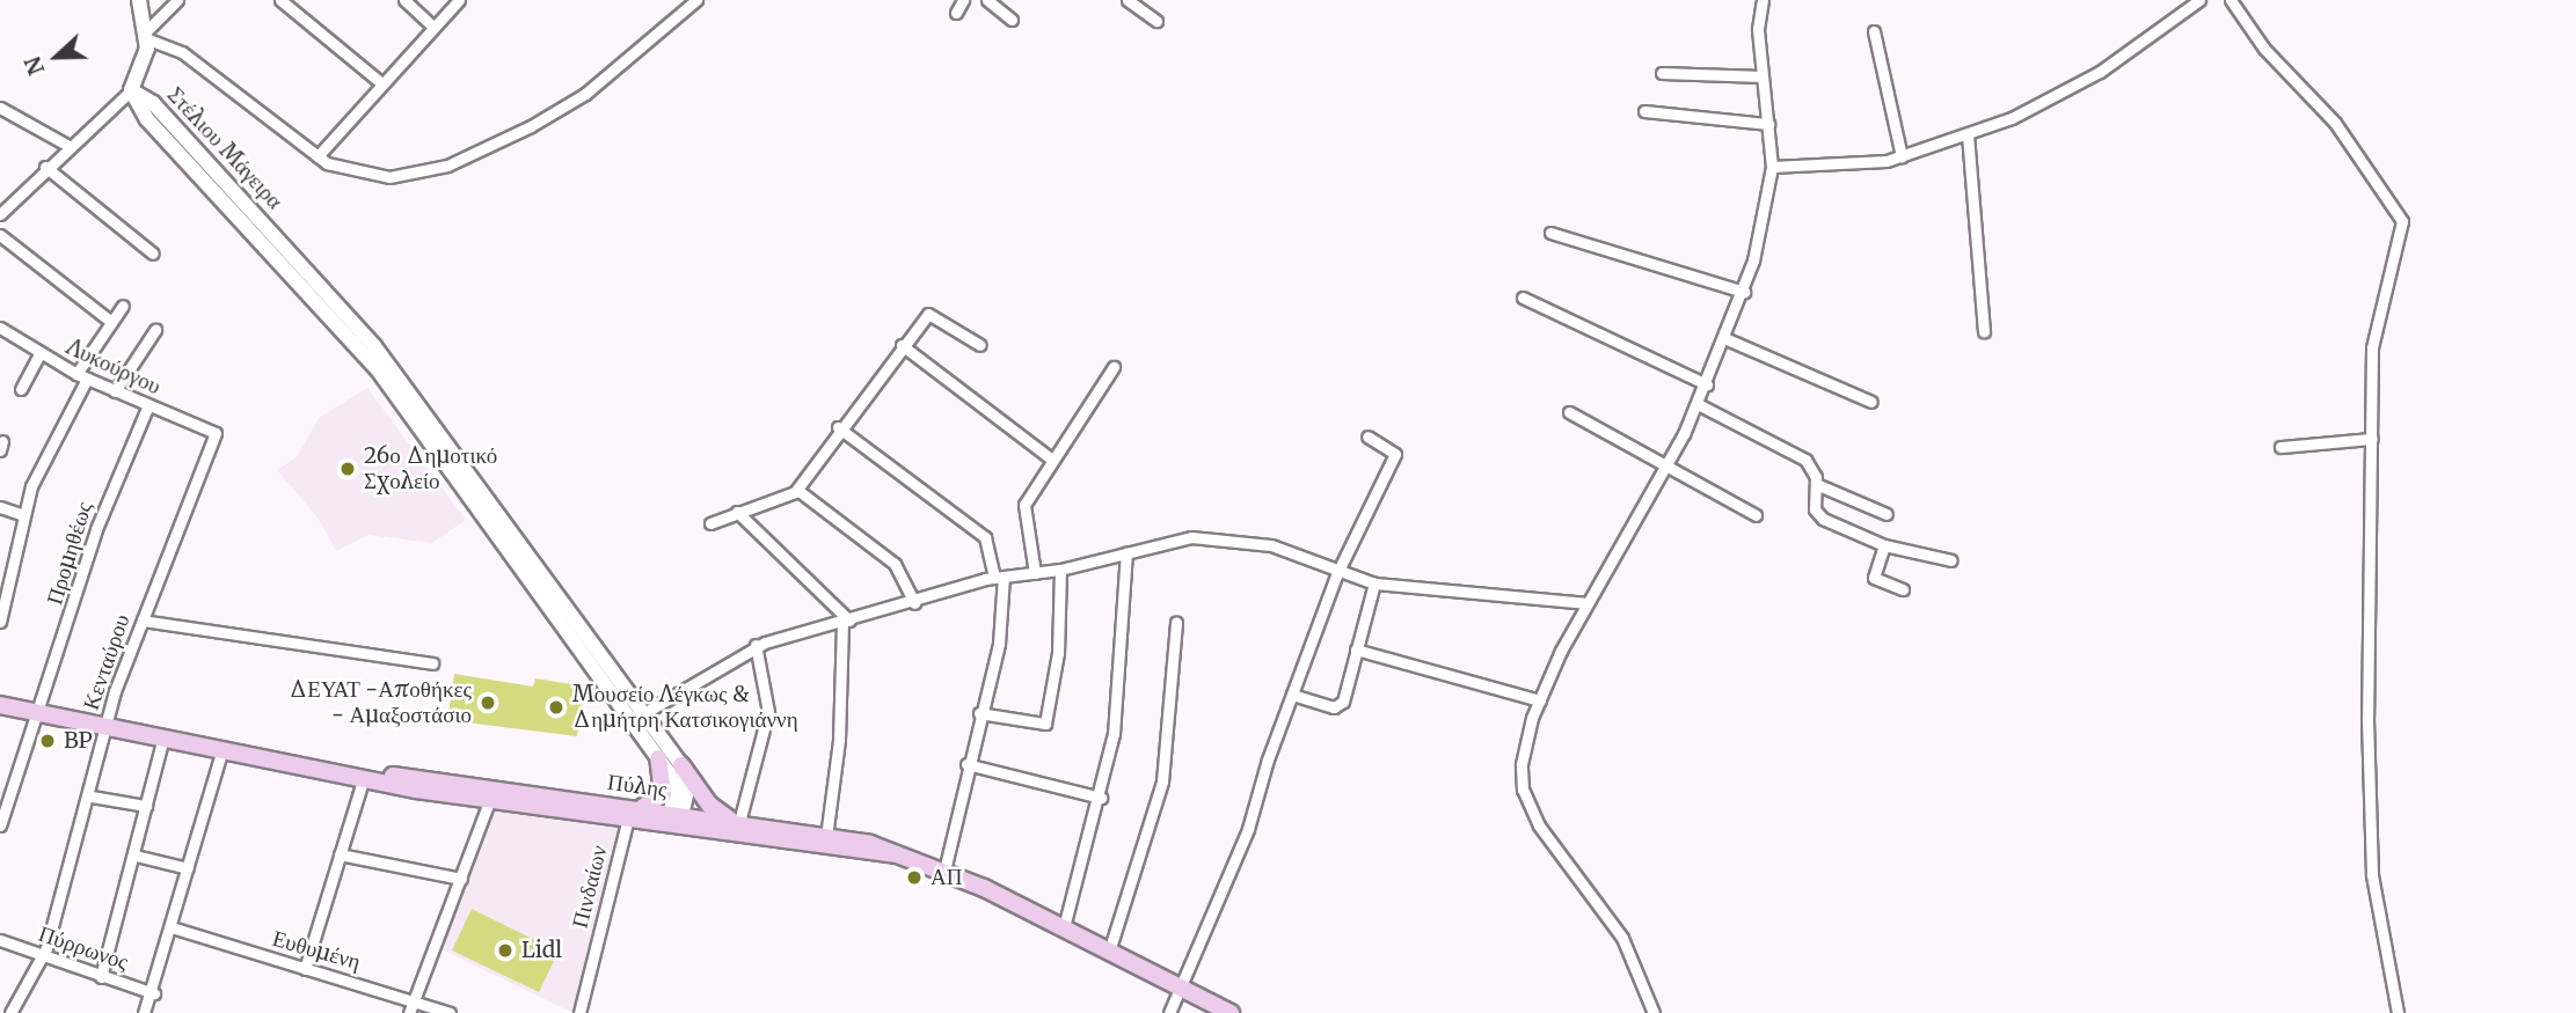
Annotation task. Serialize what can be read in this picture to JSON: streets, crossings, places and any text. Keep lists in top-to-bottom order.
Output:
{
  "streets": {
    "main road": ["Στέλιου Μάγειρα", "Πύλης"],
    "street": [
      "Λυκούργου",
      "Προμηθέως",
      "Κενταύρου",
      "Πινδαίων",
      "Πύρρωνος",
      "Ευθυμένη"
    ]
  },
  "crossings": [
    ["Στέλιου Μάγειρα", "Πύλης"],
    ["Λυκούργου", "Προμηθέως"],
    ["Λυκούργου", "Κενταύρου"],
    ["Προμηθέως", "Πύλης"],
    ["Κενταύρου", "Πύλης"],
    ["Κενταύρου", "Πύρρωνος"],
    ["Πύλης", "Πινδαίων"]
  ],
  "places": [
    "26ο Δημοτικό Σχολείο",
    "ΔΕΥΑΤ -Αποθήκες - Αμαξοστάσιο",
    "Μουσείο Λέγκως & Δημήτρη Κατσικογιάννη",
    "BP",
    "ΑΠ",
    "Lidl"
  ],
  "north": "left"
}
